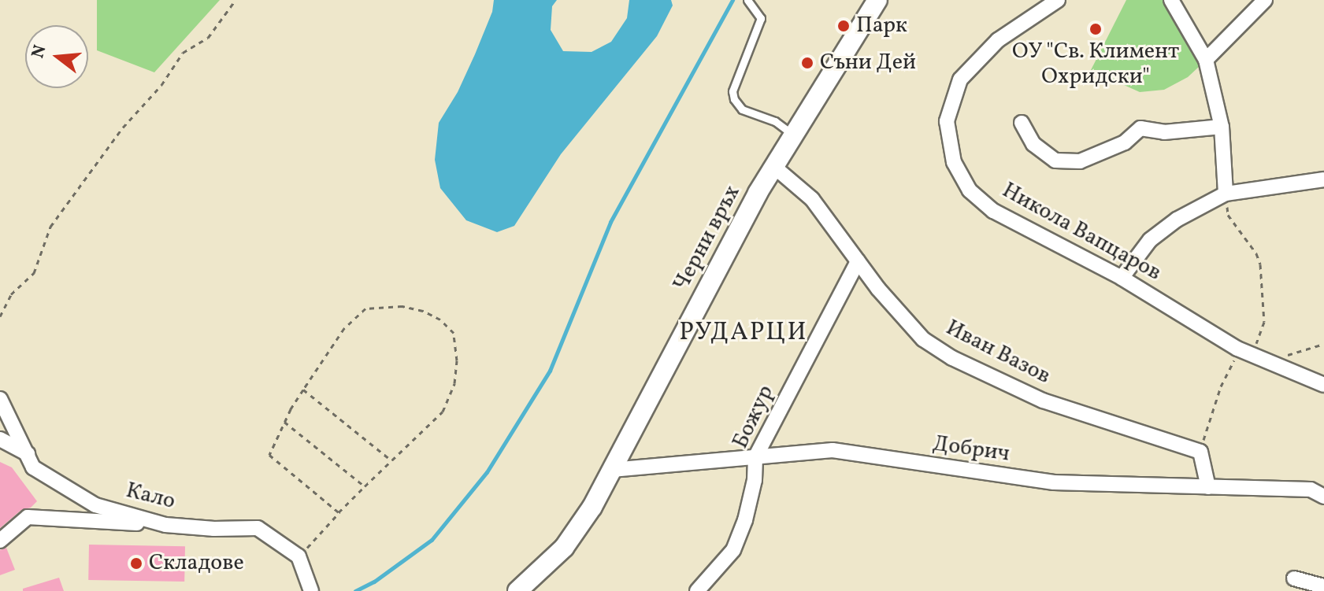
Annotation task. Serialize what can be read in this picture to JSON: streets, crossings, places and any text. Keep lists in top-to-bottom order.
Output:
{
  "streets": {
    "street": [
      "Никола Вапцаров",
      "Черни връх",
      "Иван Вазов",
      "Божур",
      "Добрич",
      "Кало"
    ]
  },
  "crossings": [
    ["Черни връх", "Иван Вазов"],
    ["Черни връх", "Добрич"],
    ["Иван Вазов", "Божур"],
    ["Божур", "Добрич"]
  ],
  "districts": ["РУДАРЦИ"],
  "places": [
    "Парк",
    "ОУ \"Св. Климент Охридски\"",
    "Съни Дей",
    "Складове"
  ],
  "north": "left"
}
